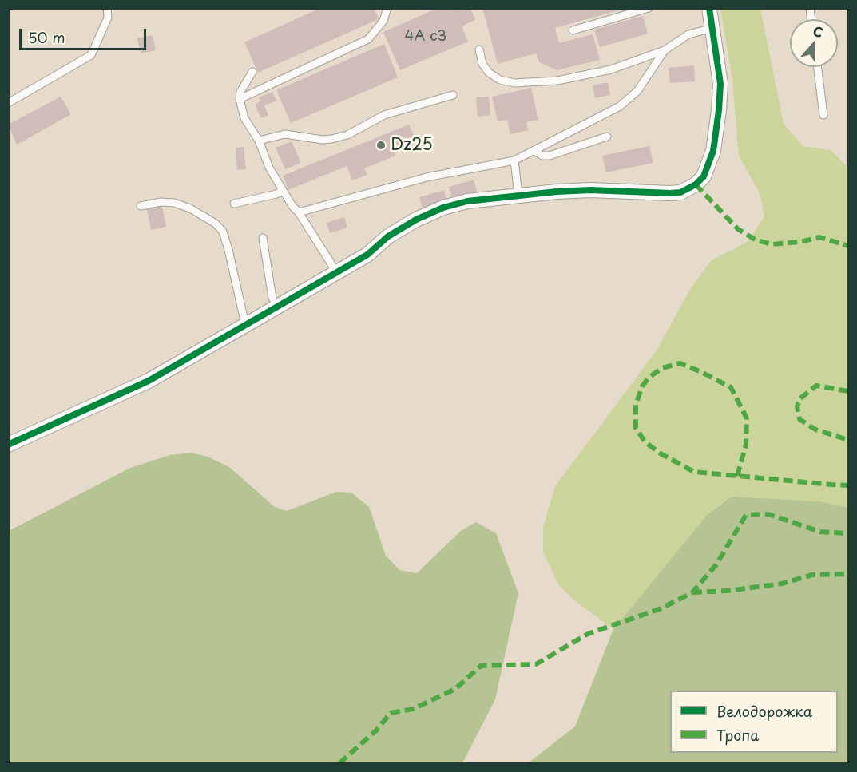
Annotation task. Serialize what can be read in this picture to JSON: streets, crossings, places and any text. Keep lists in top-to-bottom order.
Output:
{
  "places": ["Dz25"],
  "house_numbers": ["4А с3"],
  "legend": ["Велодорожка", "Тропа"],
  "scale_bar": "50 m",
  "north": "top"
}
